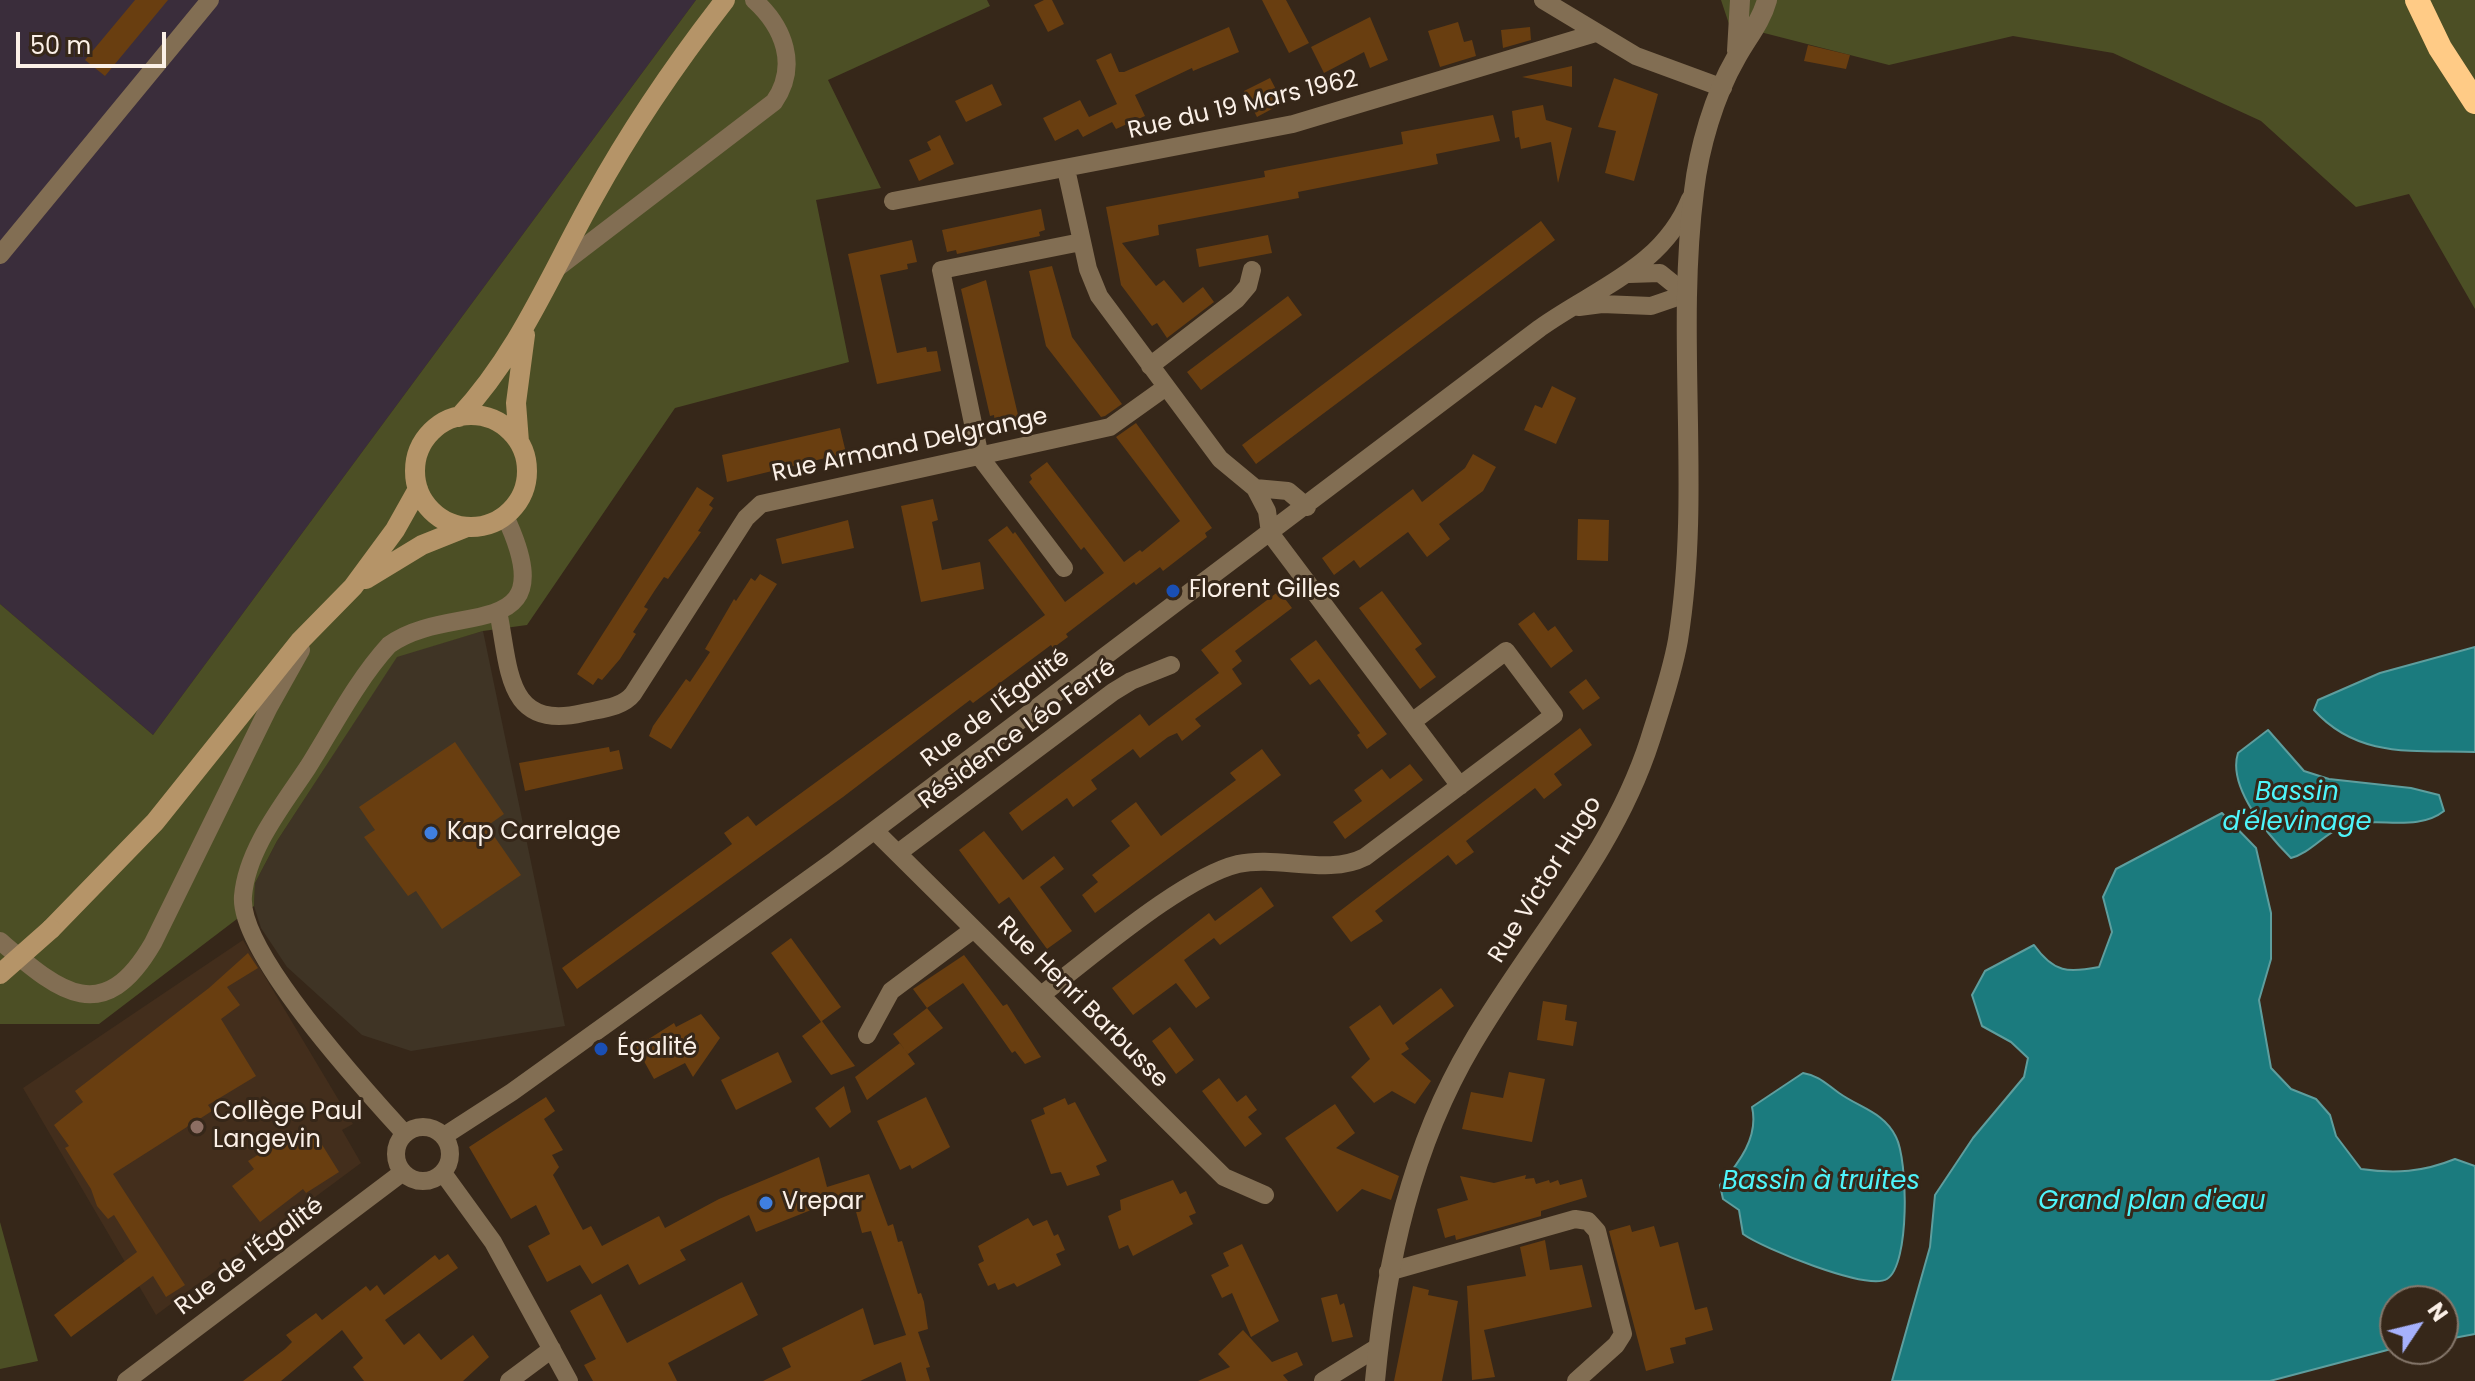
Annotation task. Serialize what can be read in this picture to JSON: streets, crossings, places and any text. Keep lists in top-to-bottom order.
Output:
{
  "streets": {
    "street": [
      "Rue du 19 Mars 1962",
      "Rue Armand Delgrange",
      "Rue de l'Égalité",
      "Résidence Léo Ferré",
      "Rue Victor Hugo",
      "Rue Henri Barbusse"
    ]
  },
  "crossings": [
    ["Rue de l'Égalité", "Rue Victor Hugo"],
    ["Rue de l'Égalité", "Rue Henri Barbusse"],
    ["Résidence Léo Ferré", "Rue Henri Barbusse"]
  ],
  "water": ["Bassin d'élevinage", "Bassin à truites", "Grand plan d'eau"],
  "places": [
    "Florent Gilles",
    "Kap Carrelage",
    "Égalité",
    "Collège Paul Langevin",
    "Vrepar"
  ],
  "scale_bar": "50 m",
  "north": "top right"
}
